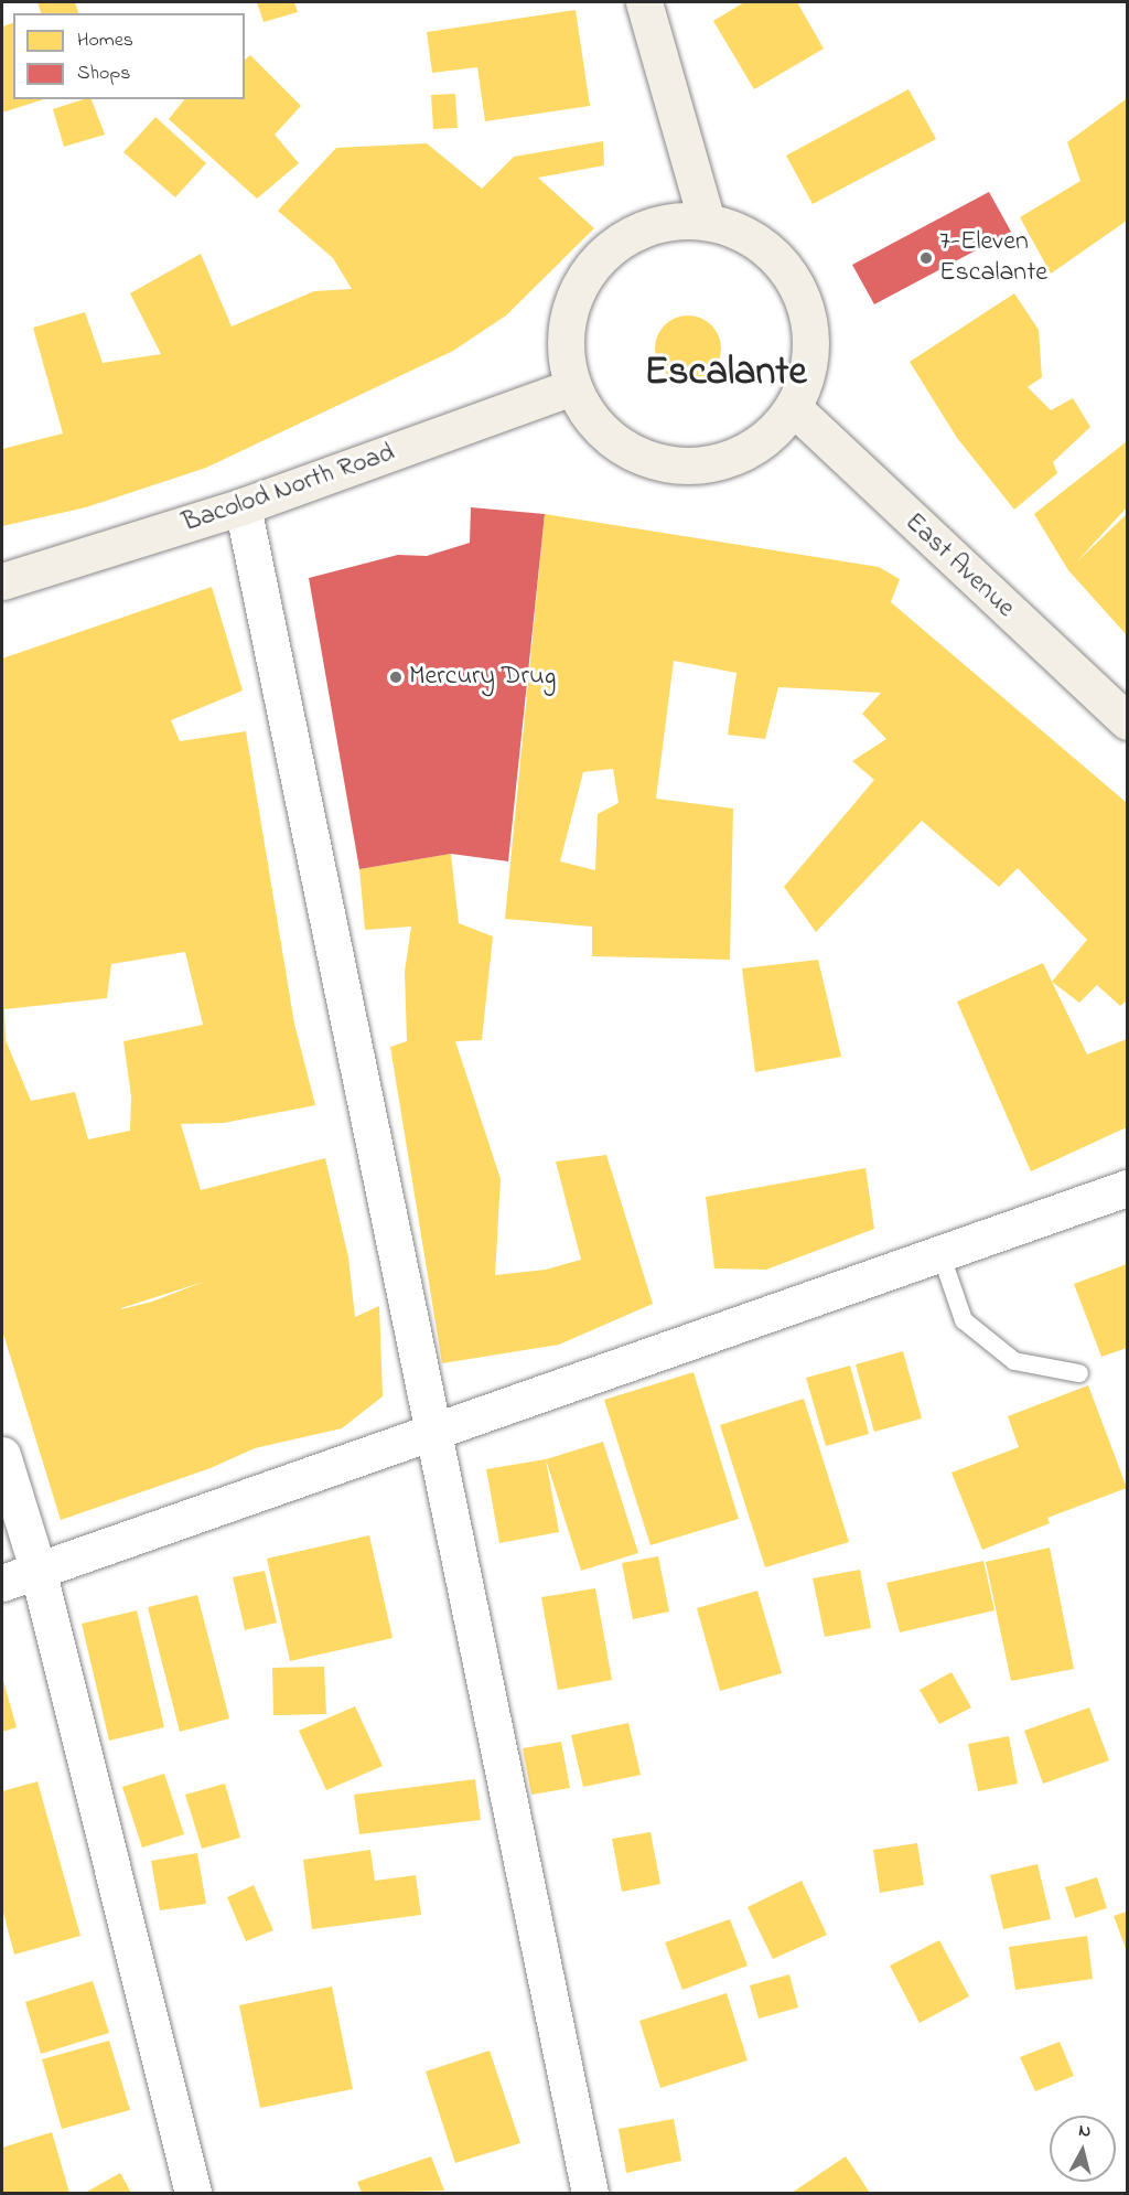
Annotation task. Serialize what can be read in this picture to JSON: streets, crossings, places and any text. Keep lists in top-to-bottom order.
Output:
{
  "streets": {
    "main road": ["Bacolod North Road", "East Avenue"]
  },
  "districts": ["Escalante"],
  "places": ["7-Eleven Escalante", "Mercury Drug"],
  "legend": ["Homes", "Shops"],
  "north": "top"
}
